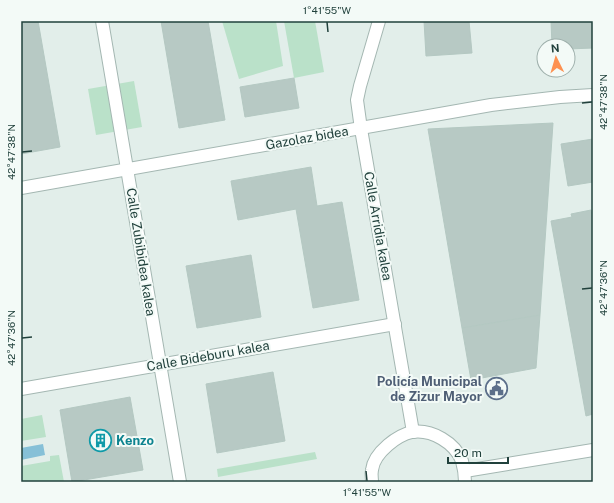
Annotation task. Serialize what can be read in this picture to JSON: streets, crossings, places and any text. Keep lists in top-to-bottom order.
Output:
{
  "streets": {
    "street": [
      "Gazolaz bidea",
      "Calle Arridia kalea",
      "Calle Zubibidea kalea",
      "Calle Bideburu kalea"
    ]
  },
  "crossings": [
    ["Gazolaz bidea", "Calle Arridia kalea"],
    ["Gazolaz bidea", "Calle Zubibidea kalea"],
    ["Calle Arridia kalea", "Calle Bideburu kalea"],
    ["Calle Zubibidea kalea", "Calle Bideburu kalea"]
  ],
  "places": {
    "public building": ["Policía Municipal de Zizur Mayor"],
    "building": ["Kenzo"]
  },
  "scale_bar": "20 m",
  "north": "top",
  "coordinates": ["1°41'55\"W", "42°47'38\"N", "42°47'36\"N"]
}
